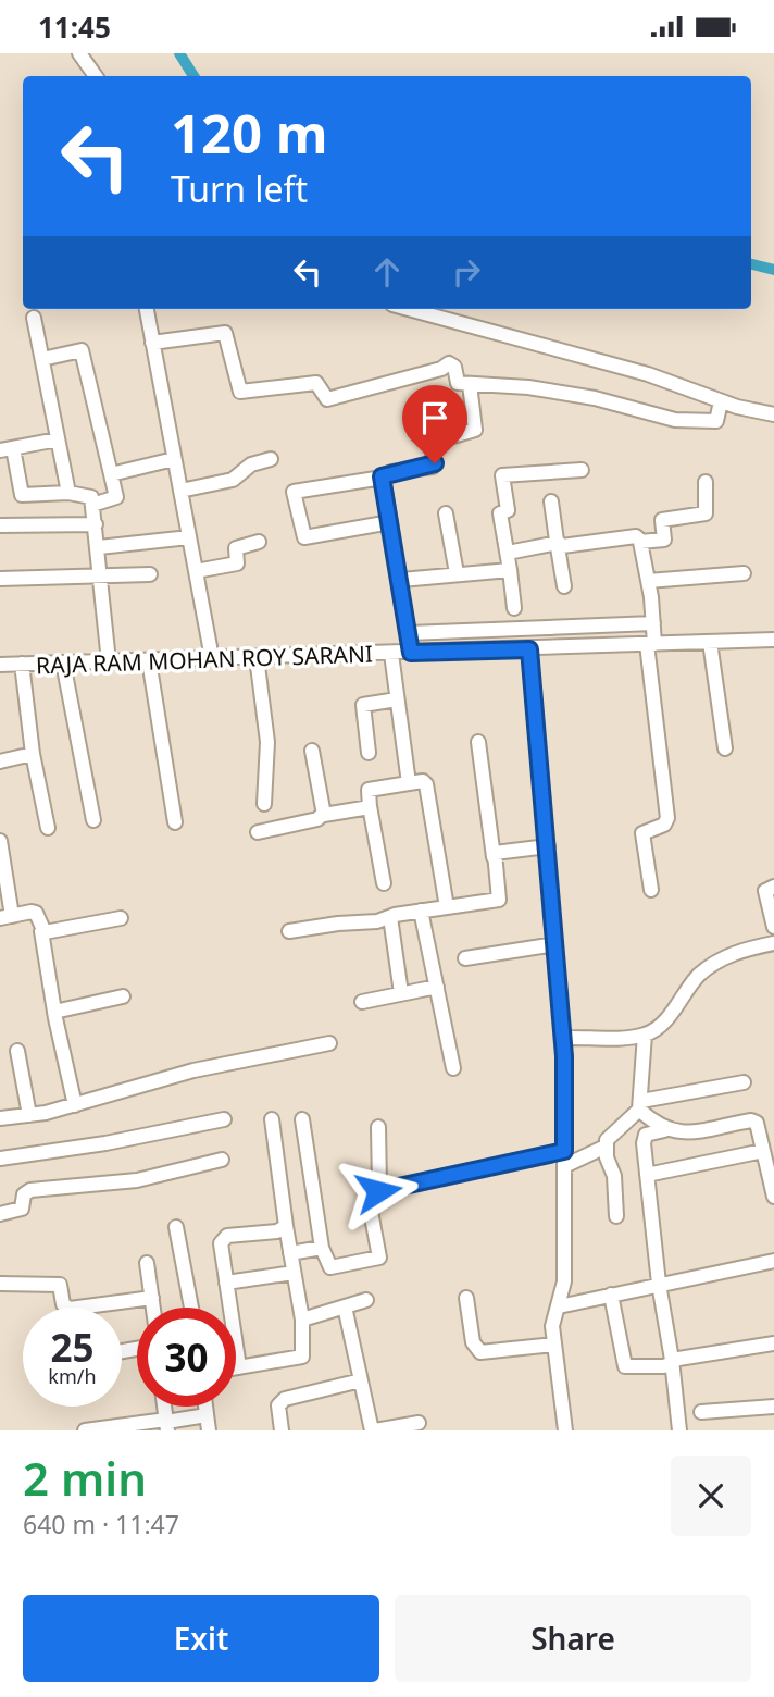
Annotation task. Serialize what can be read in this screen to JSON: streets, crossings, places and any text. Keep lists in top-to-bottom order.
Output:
{
  "streets": {
    "street": ["RAJA RAM MOHAN ROY SARANI"]
  },
  "page": {
    "status": "11:45",
    "turn": ["120 m", "Turn left"],
    "speed": "25 km/h",
    "limit": "30",
    "heading": ["2 min", "640 m · 11:47"],
    "buttons": ["Exit", "Share"]
  }
}
